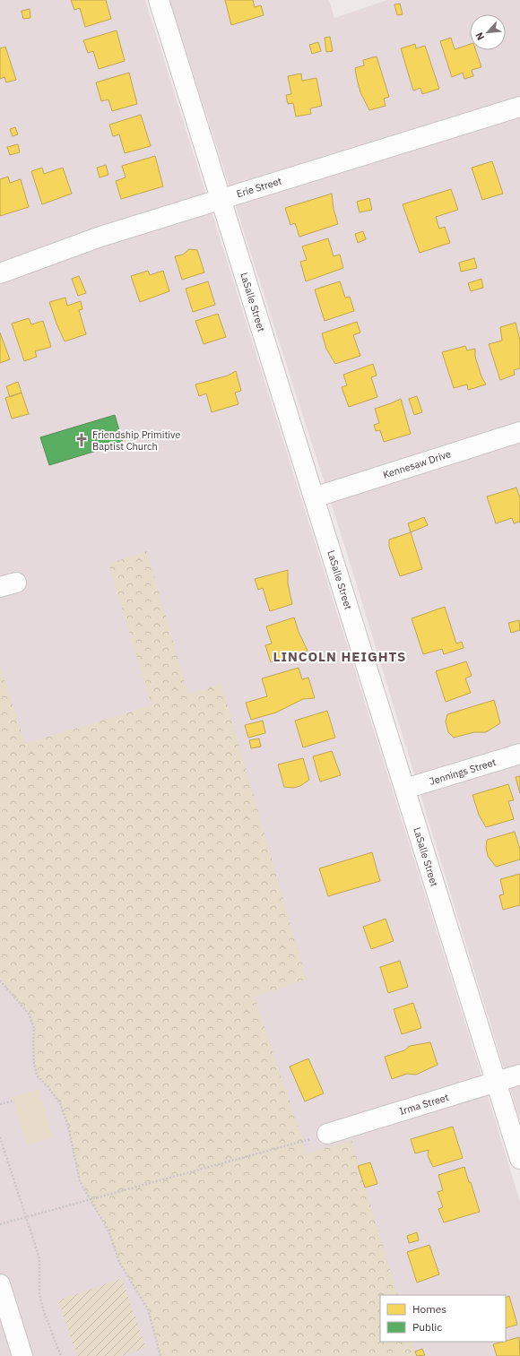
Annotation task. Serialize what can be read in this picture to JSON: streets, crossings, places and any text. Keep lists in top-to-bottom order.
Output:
{
  "streets": {
    "street": [
      "Erie Street",
      "LaSalle Street",
      "Kennesaw Drive",
      "Jennings Street",
      "Irma Street"
    ]
  },
  "crossings": [
    ["Erie Street", "LaSalle Street"],
    ["LaSalle Street", "Kennesaw Drive"],
    ["LaSalle Street", "Jennings Street"],
    ["LaSalle Street", "Irma Street"]
  ],
  "districts": ["LINCOLN HEIGHTS"],
  "places": {
    "church": ["Friendship Primitive Baptist Church"]
  },
  "legend": ["Homes", "Public"],
  "north": "bottom left"
}
